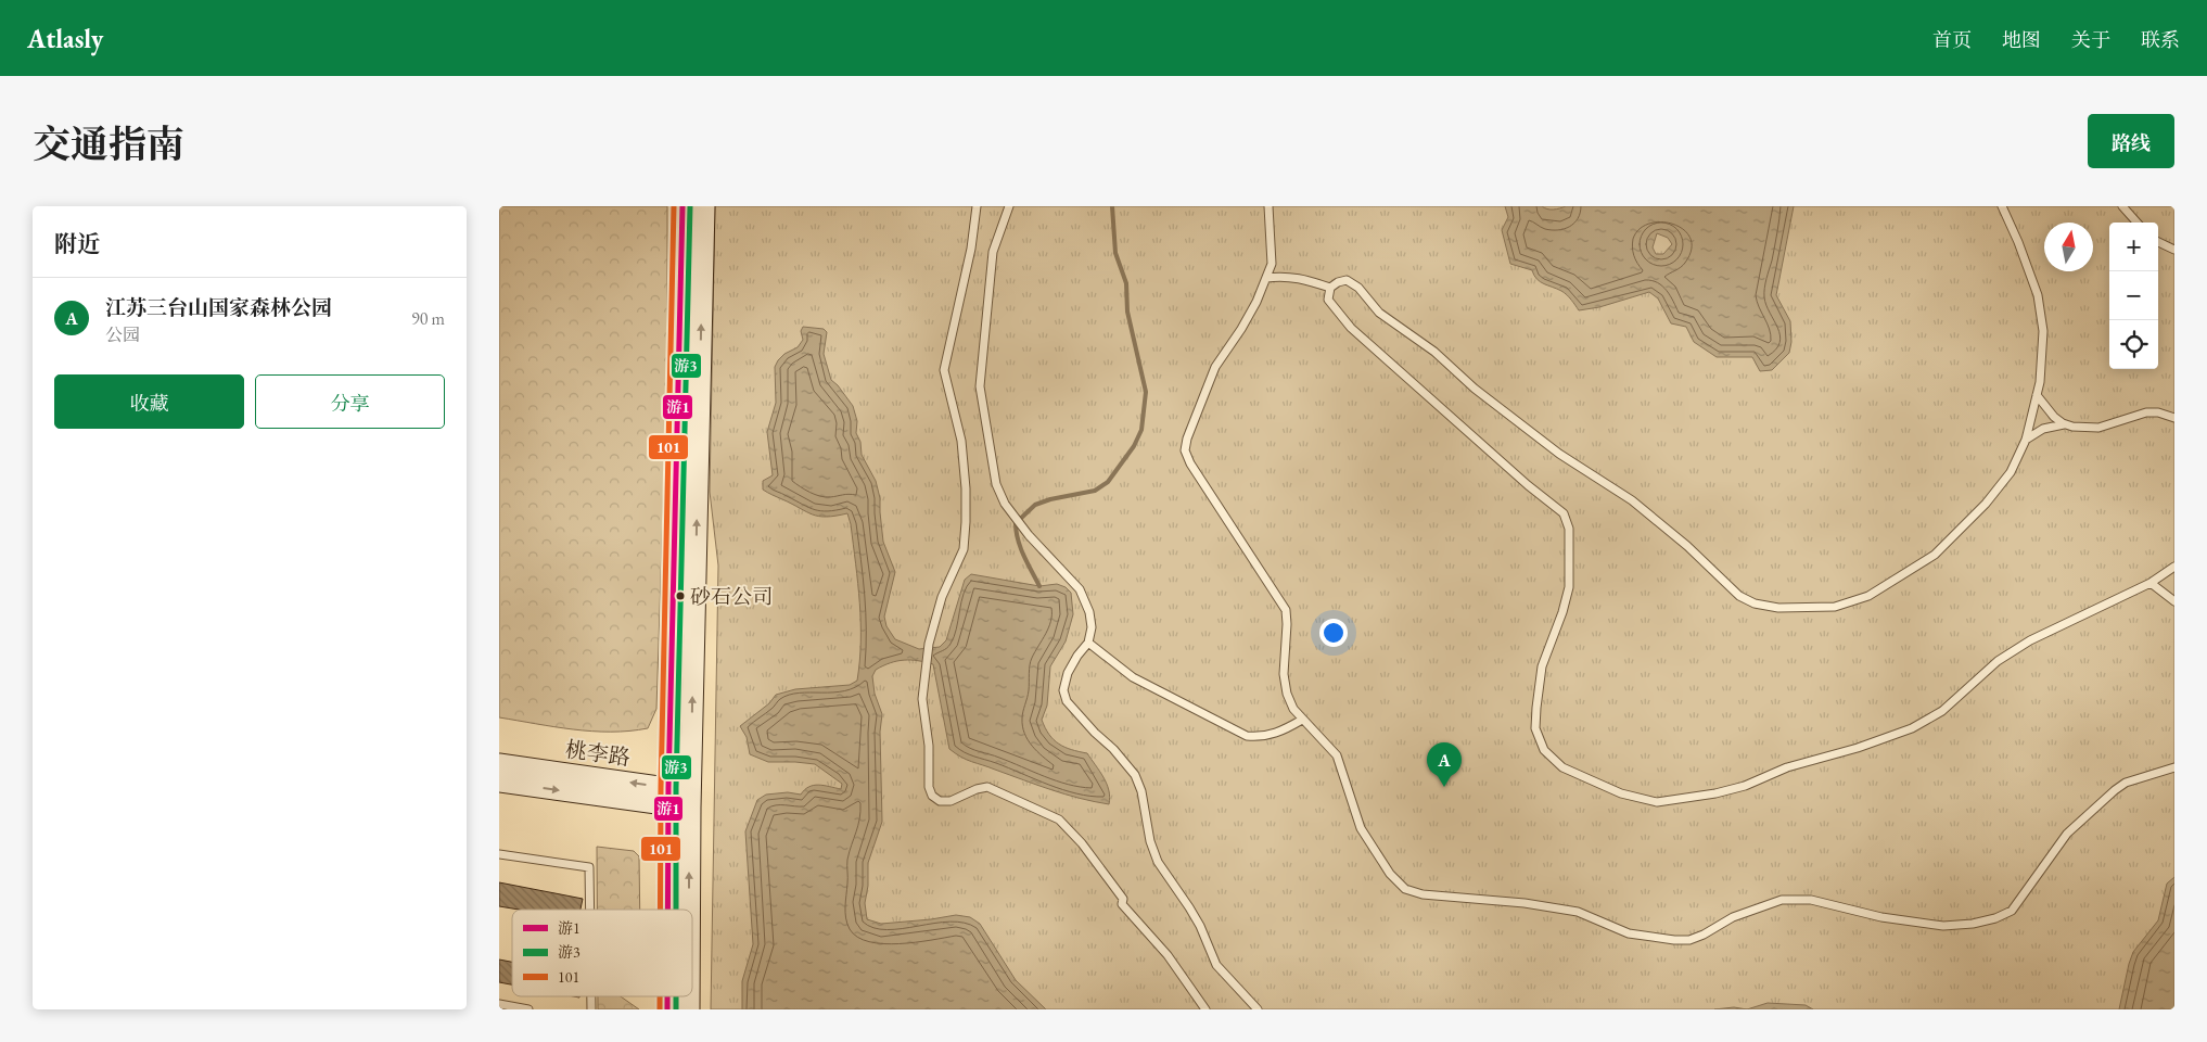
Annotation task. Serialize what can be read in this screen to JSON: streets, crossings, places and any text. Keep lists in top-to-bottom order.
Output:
{
  "streets": {
    "main road": ["桃李路"]
  },
  "places": ["砂石公司"],
  "lines": ["transit line 游1", "transit line 游3", "transit line 101"],
  "legend": ["游1", "游3", "101"],
  "north": "top",
  "page": {
    "header": "Atlasly",
    "nav": [
      "首页",
      "地图",
      "关于",
      "联系"
    ],
    "title": "交通指南",
    "buttons": [
      "路线",
      ["收藏", "分享"]
    ],
    "heading": "附近",
    "map_buttons": ["+", "−"],
    "list": [
      {
        "mark": "A",
        "name": "江苏三台山国家森林公园",
        "note": "公园",
        "value": "90 m"
      }
    ],
    "pins": "A"
  }
}
